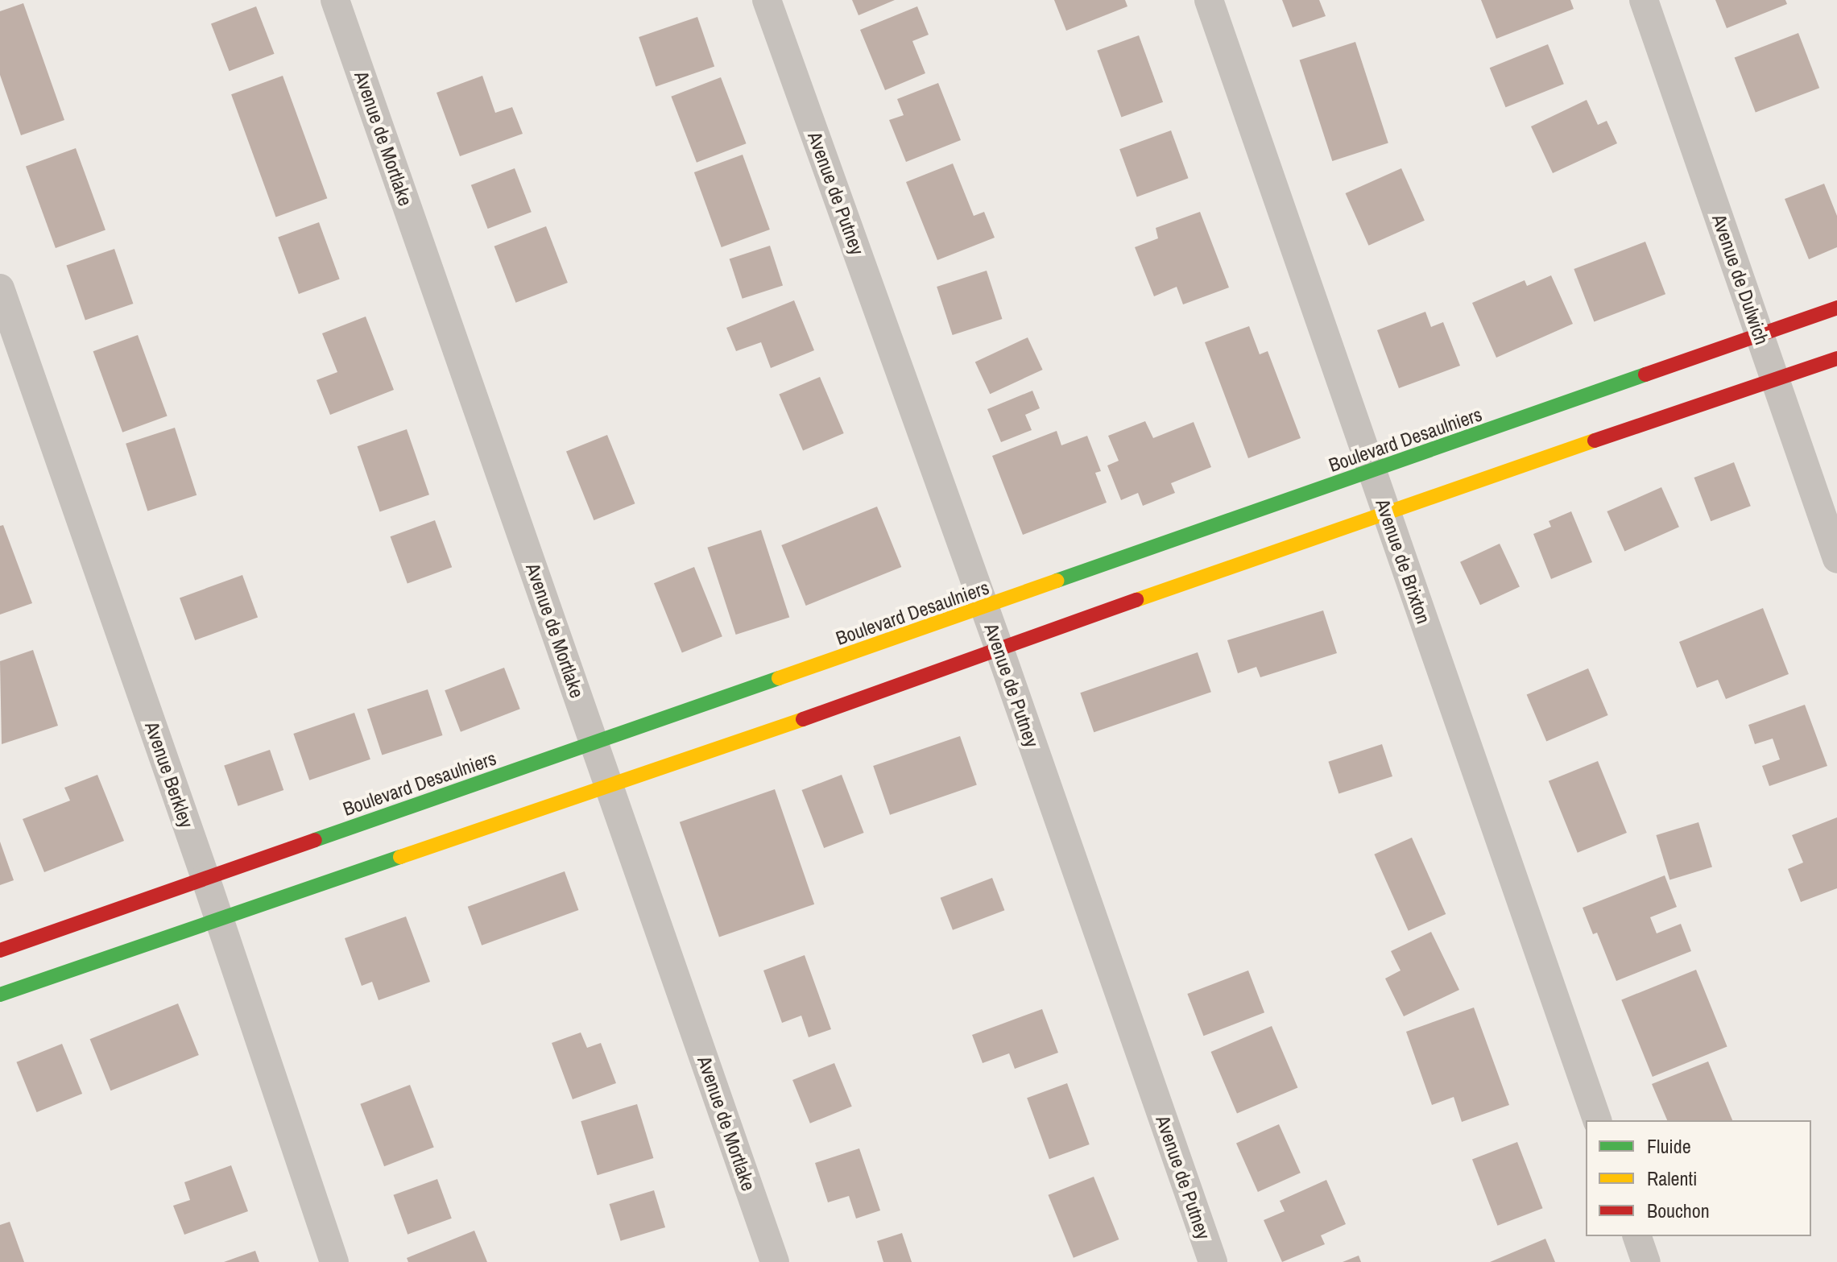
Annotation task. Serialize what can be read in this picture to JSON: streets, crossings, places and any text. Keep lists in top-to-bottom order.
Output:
{
  "streets": {
    "street": [
      "Avenue de Mortlake",
      "Avenue de Putney",
      "Avenue de Dulwich",
      "Boulevard Desaulniers",
      "Avenue de Brixton",
      "Avenue Berkley"
    ]
  },
  "crossings": [
    ["Avenue de Mortlake", "Boulevard Desaulniers"],
    ["Avenue de Putney", "Boulevard Desaulniers"],
    ["Avenue de Dulwich", "Boulevard Desaulniers"],
    ["Boulevard Desaulniers", "Avenue de Brixton"],
    ["Boulevard Desaulniers", "Avenue Berkley"]
  ],
  "legend": ["Fluide", "Ralenti", "Bouchon"]
}
